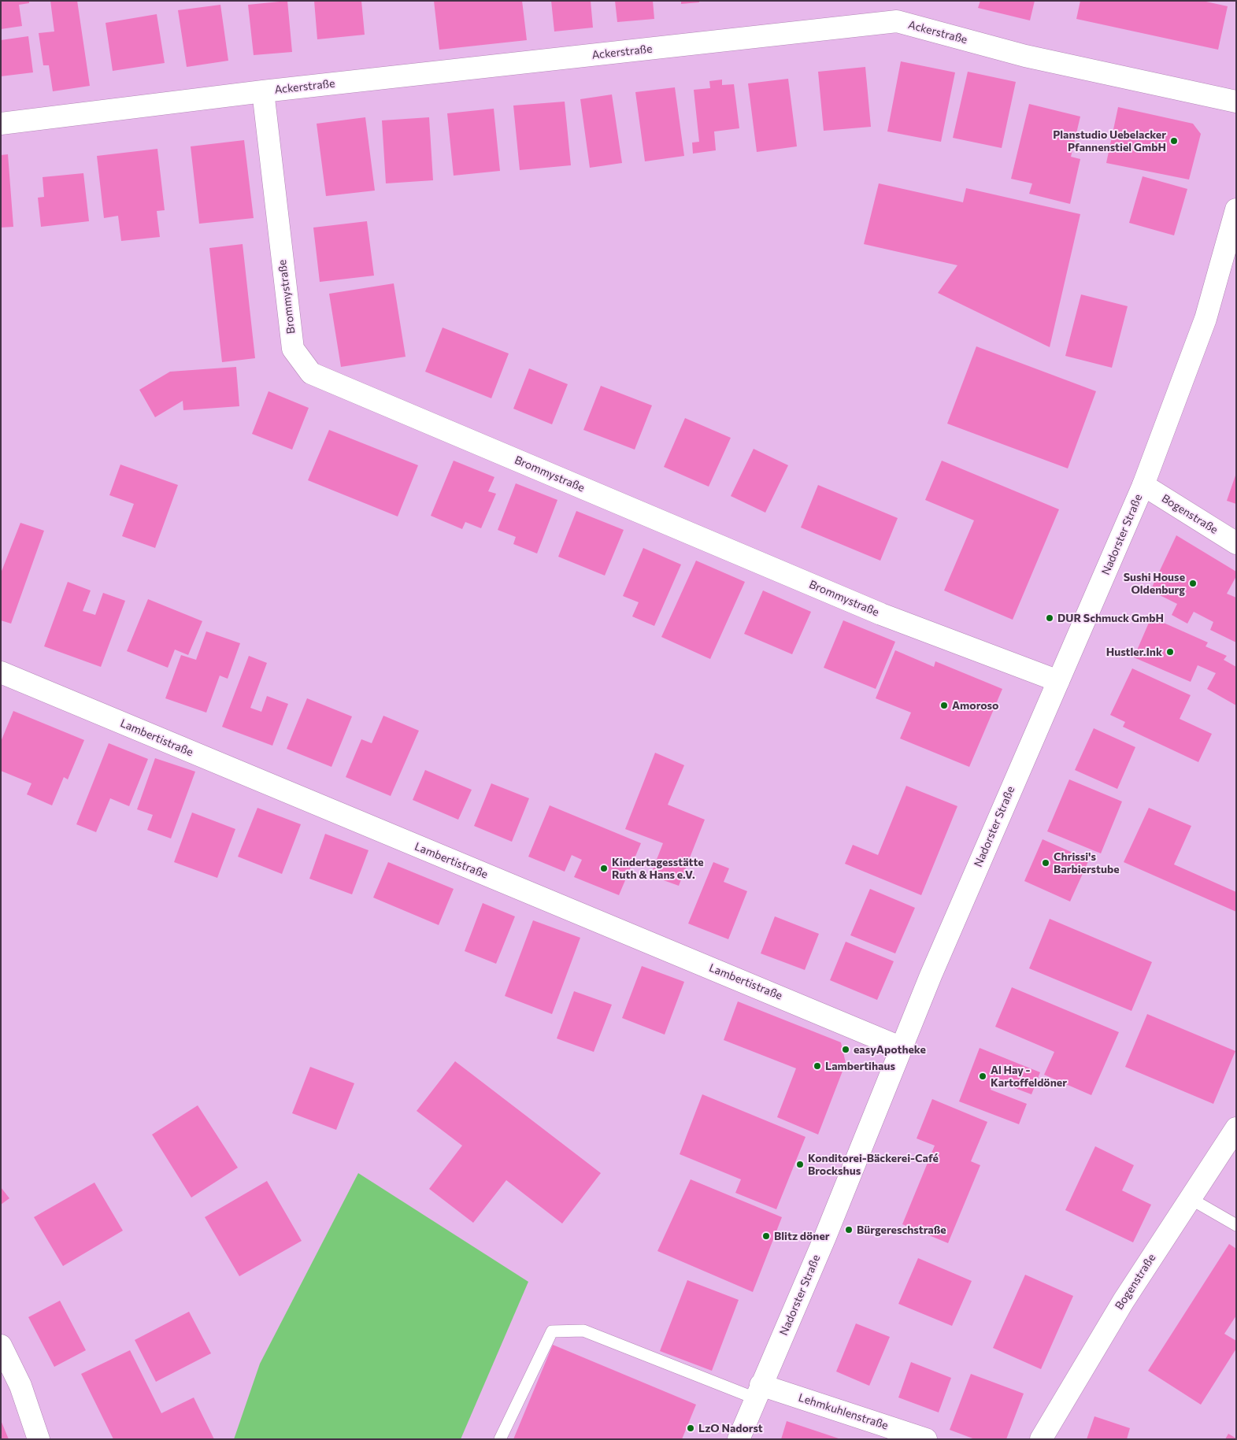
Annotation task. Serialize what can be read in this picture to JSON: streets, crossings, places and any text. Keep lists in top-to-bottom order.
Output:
{
  "streets": {
    "street": [
      "Ackerstraße",
      "Brommystraße",
      "Bogenstraße",
      "Nadorster Straße",
      "Lambertistraße",
      "Lehmkuhlenstraße"
    ]
  },
  "crossings": [
    ["Ackerstraße", "Brommystraße"],
    ["Brommystraße", "Nadorster Straße"],
    ["Bogenstraße", "Nadorster Straße"],
    ["Nadorster Straße", "Lambertistraße"],
    ["Nadorster Straße", "Lehmkuhlenstraße"]
  ],
  "places": [
    "Planstudio Uebelacker Pfannenstiel GmbH",
    "Sushi House Oldenburg",
    "DUR Schmuck GmbH",
    "Hustler.Ink",
    "Amoroso",
    "Chrissi's Barbierstube",
    "Kindertagesstätte Ruth & Hans e.V.",
    "easyApotheke",
    "Lambertihaus",
    "Al Hay - Kartoffeldöner",
    "Konditorei-Bäckerei-Café Brockshus",
    "Bürgereschstraße",
    "Blitz döner",
    "LzO Nadorst"
  ]
}
